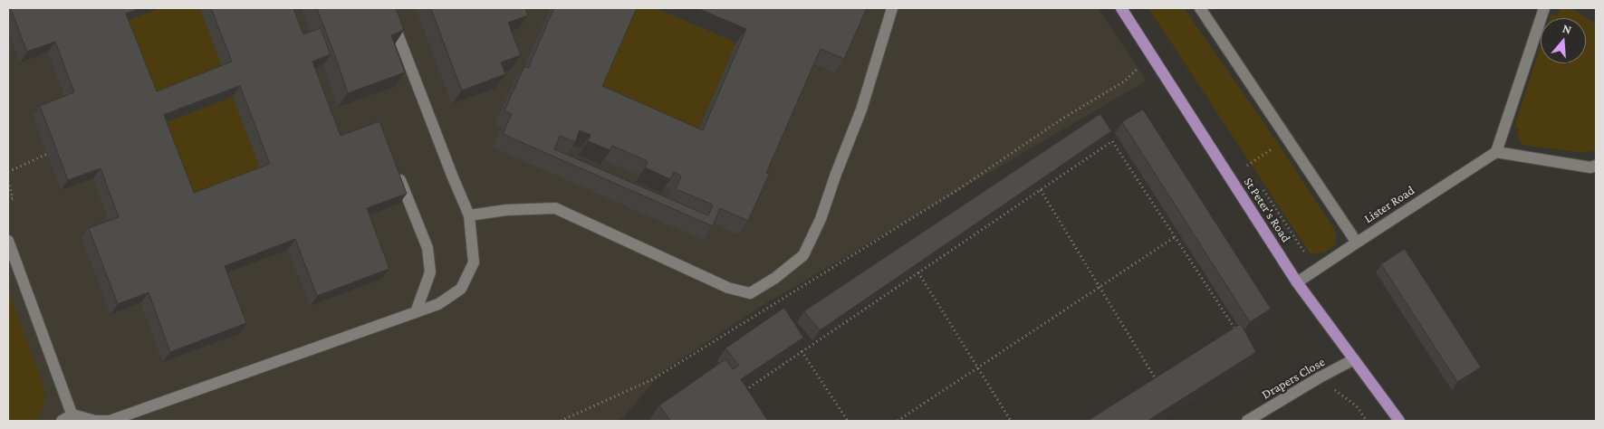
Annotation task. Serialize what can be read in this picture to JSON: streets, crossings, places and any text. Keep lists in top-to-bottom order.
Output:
{
  "streets": {
    "main road": ["St Peter's Road"],
    "street": ["Lister Road", "Drapers Close"]
  },
  "crossings": [
    ["Lister Road", "St Peter's Road"],
    ["St Peter's Road", "Drapers Close"]
  ],
  "north": "top"
}
